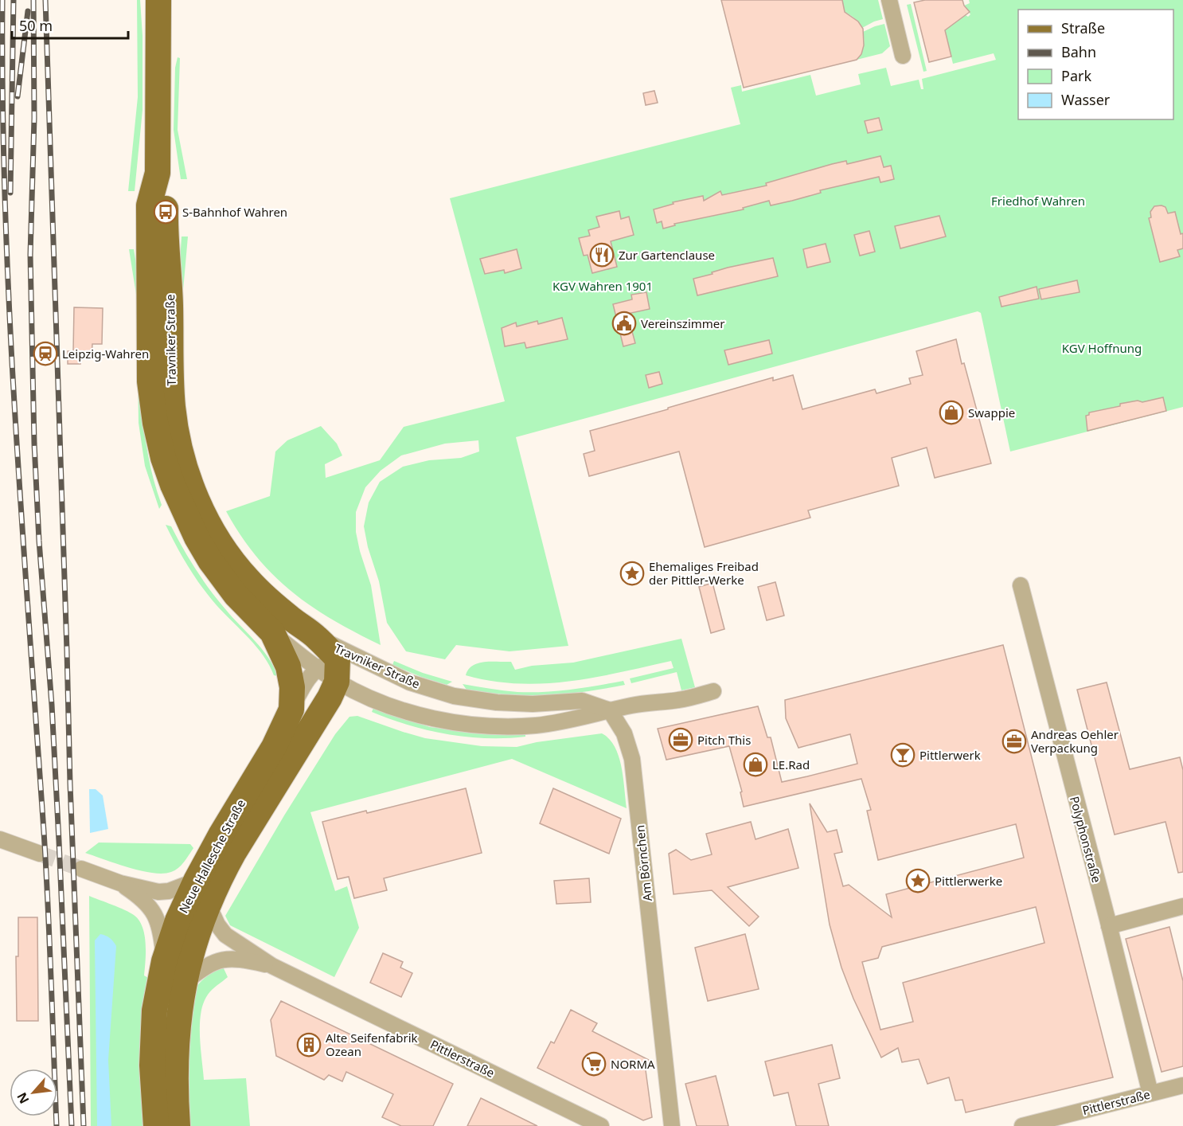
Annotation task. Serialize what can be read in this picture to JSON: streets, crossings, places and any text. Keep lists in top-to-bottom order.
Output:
{
  "streets": {
    "main road": ["Travniker Straße", "Neue Hallesche Straße"],
    "street": ["Polyphonstraße", "Am Börnchen", "Pittlerstraße"]
  },
  "crossings": [
    ["Travniker Straße", "Neue Hallesche Straße"],
    ["Travniker Straße", "Am Börnchen"],
    ["Polyphonstraße", "Pittlerstraße"],
    ["Neue Hallesche Straße", "Pittlerstraße"]
  ],
  "parks": ["Friedhof Wahren", "KGV Wahren 1901", "KGV Hoffnung"],
  "places": {
    "bus stop": ["S-Bahnhof Wahren"],
    "restaurant": ["Zur Gartenclause"],
    "public building": ["Vereinszimmer"],
    "station": ["Leipzig-Wahren"],
    "shop": ["Swappie", "LE.Rad"],
    "place": ["Ehemaliges Freibad der Pittler-Werke", "Pittlerwerke"],
    "office": ["Pitch This", "Andreas Oehler Verpackung"],
    "bar": ["Pittlerwerk"],
    "building": ["Alte Seifenfabrik Ozean"],
    "supermarket": ["NORMA"]
  },
  "legend": [
    "Straße",
    "Bahn",
    "Park",
    "Wasser"
  ],
  "scale_bar": "50 m",
  "north": "bottom left"
}
